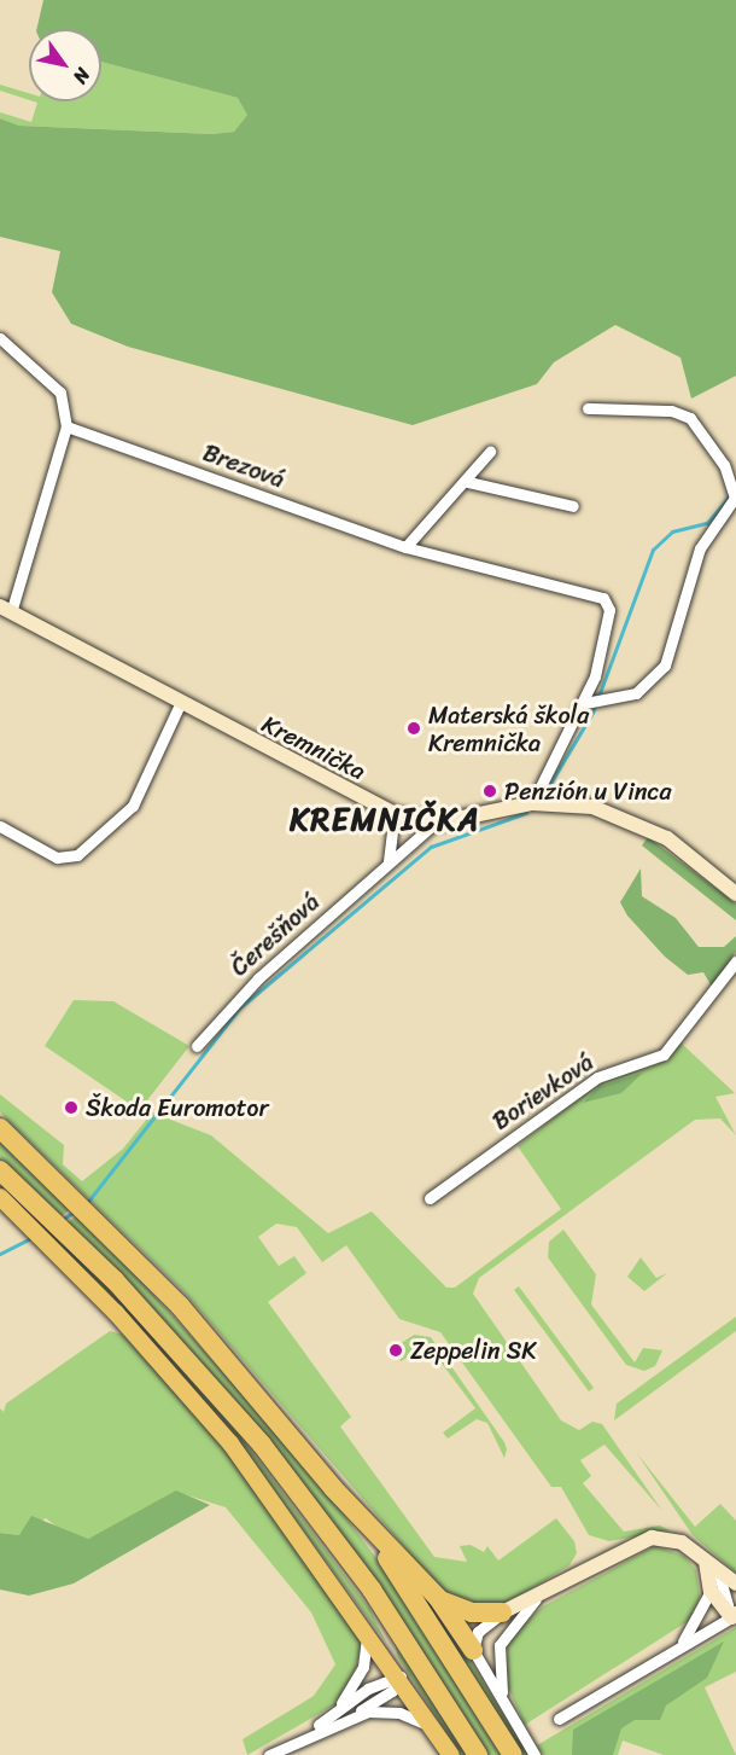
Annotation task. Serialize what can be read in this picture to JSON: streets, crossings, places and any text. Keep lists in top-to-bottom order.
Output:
{
  "streets": {
    "street": [
      "Brezová",
      "Kremnička",
      "Čerešňová",
      "Borievková"
    ]
  },
  "crossings": [
    ["Kremnička", "Čerešňová"]
  ],
  "districts": ["KREMNIČKA"],
  "places": [
    "Materská škola Kremnička",
    "Penzión u Vinca",
    "Škoda Euromotor",
    "Zeppelin SK"
  ],
  "north": "bottom right"
}
